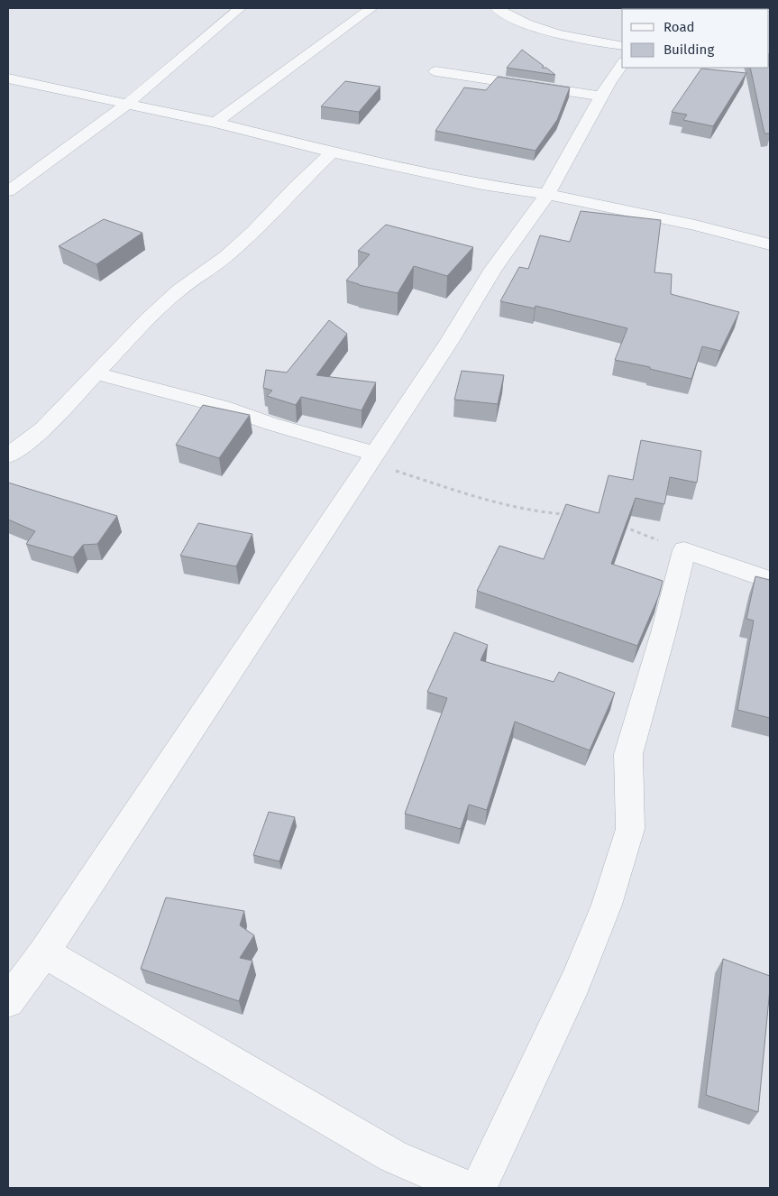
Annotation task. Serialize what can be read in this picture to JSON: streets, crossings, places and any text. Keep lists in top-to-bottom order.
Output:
{
  "legend": ["Road", "Building"]
}
